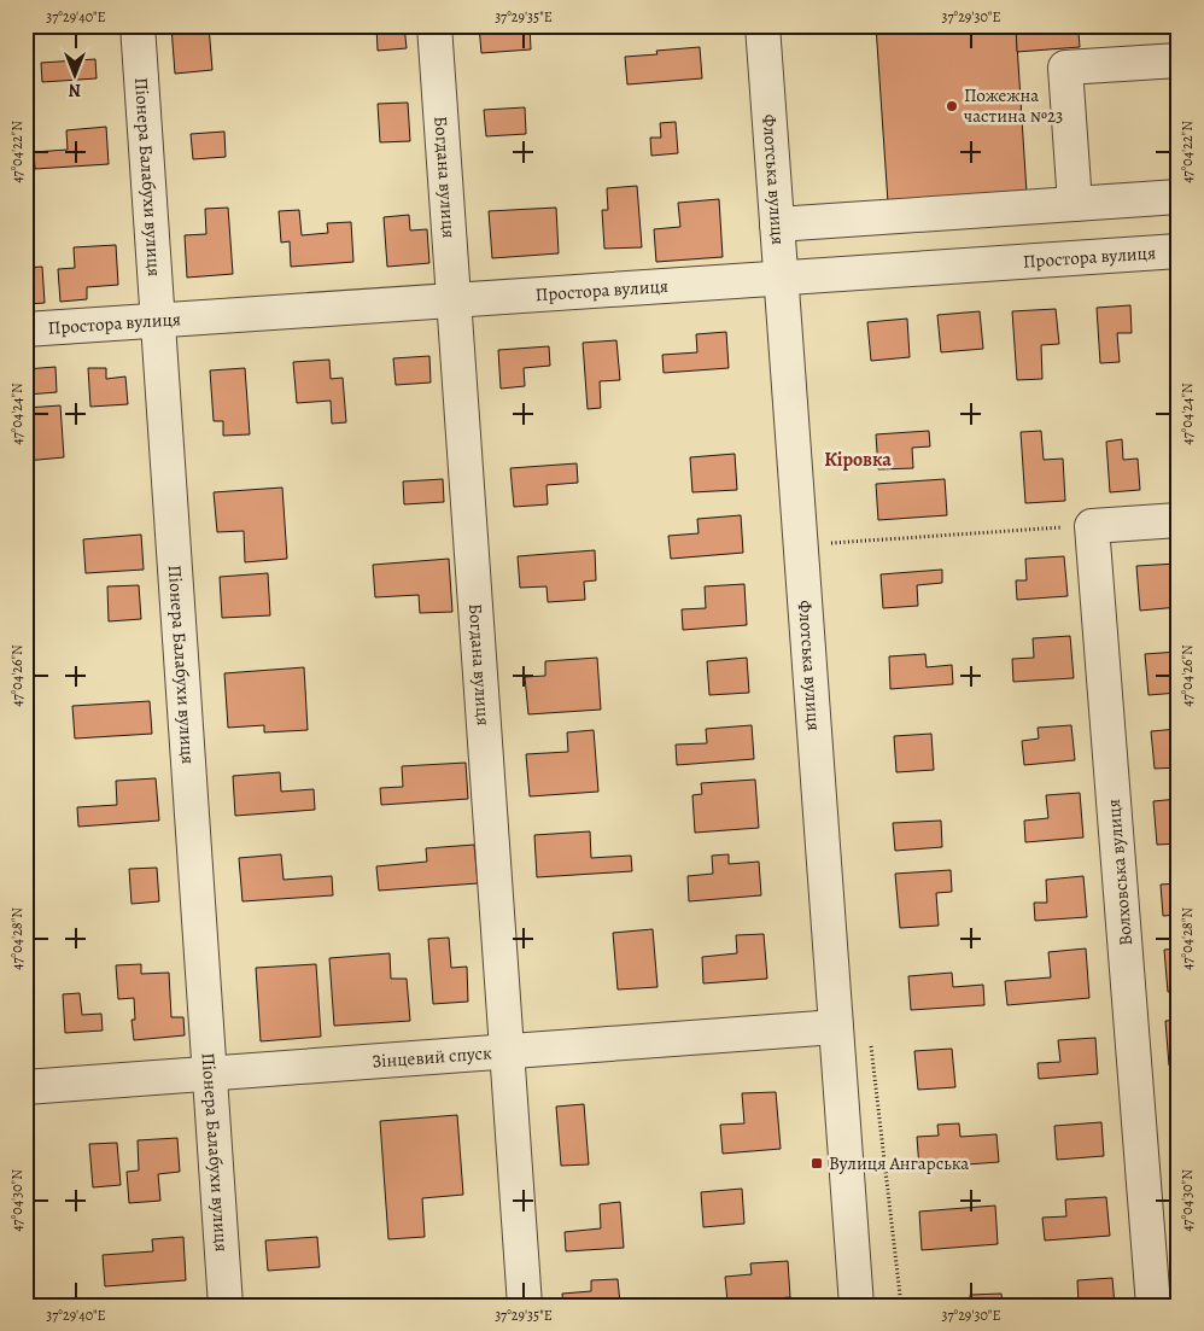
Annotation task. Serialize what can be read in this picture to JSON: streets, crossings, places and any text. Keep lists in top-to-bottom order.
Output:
{
  "streets": {
    "street": [
      "Піонера Балабухи вулиця",
      "Богдана вулиця",
      "Флотська вулиця",
      "Простора вулиця",
      "Волховська вулиця",
      "Зінцевий спуск"
    ]
  },
  "crossings": [
    ["Піонера Балабухи вулиця", "Простора вулиця"],
    ["Піонера Балабухи вулиця", "Зінцевий спуск"],
    ["Богдана вулиця", "Простора вулиця"],
    ["Богдана вулиця", "Зінцевий спуск"],
    ["Флотська вулиця", "Простора вулиця"],
    ["Флотська вулиця", "Зінцевий спуск"]
  ],
  "districts": ["Кіровка"],
  "places": {
    "other": ["Пожежна частина №23"],
    "transit": ["Вулиця Ангарська"]
  },
  "north": "bottom",
  "coordinates": [
    "37°29'40\"E",
    "37°29'35\"E",
    "37°29'30\"E",
    "47°04'22\"N",
    "47°04'24\"N",
    "47°04'26\"N",
    "47°04'28\"N",
    "47°04'30\"N"
  ]
}
